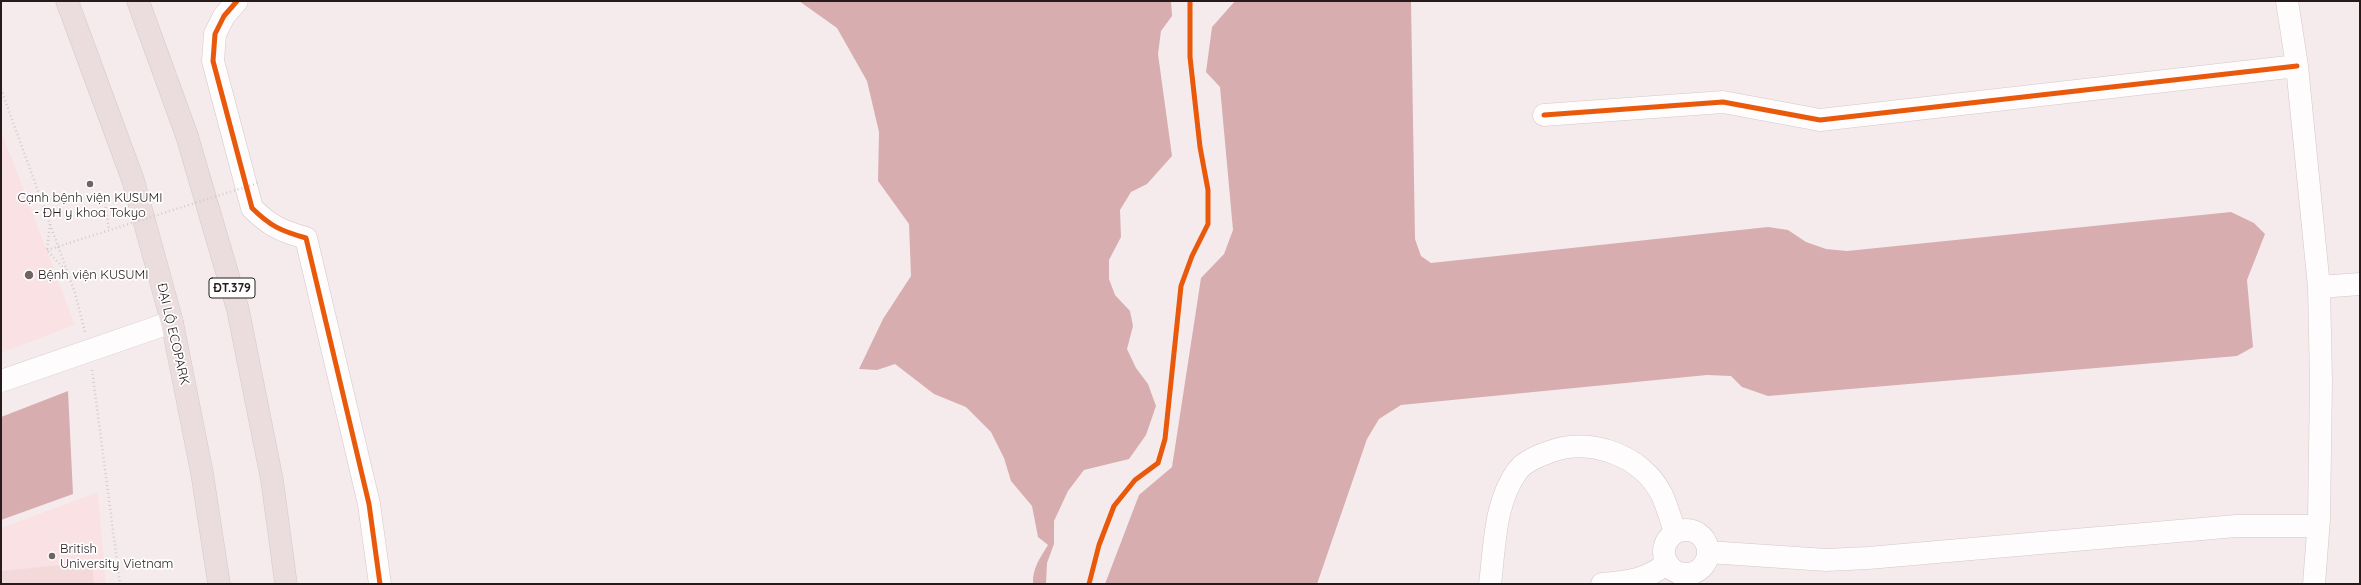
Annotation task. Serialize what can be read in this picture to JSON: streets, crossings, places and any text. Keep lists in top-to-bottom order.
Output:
{
  "streets": {
    "highway": ["ĐT.379", "ĐẠI LỘ ECOPARK"]
  },
  "places": ["Cạnh bệnh viện KUSUMI - ĐH y khoa Tokyo", "Bệnh viện KUSUMI", "British University Vietnam"]
}
